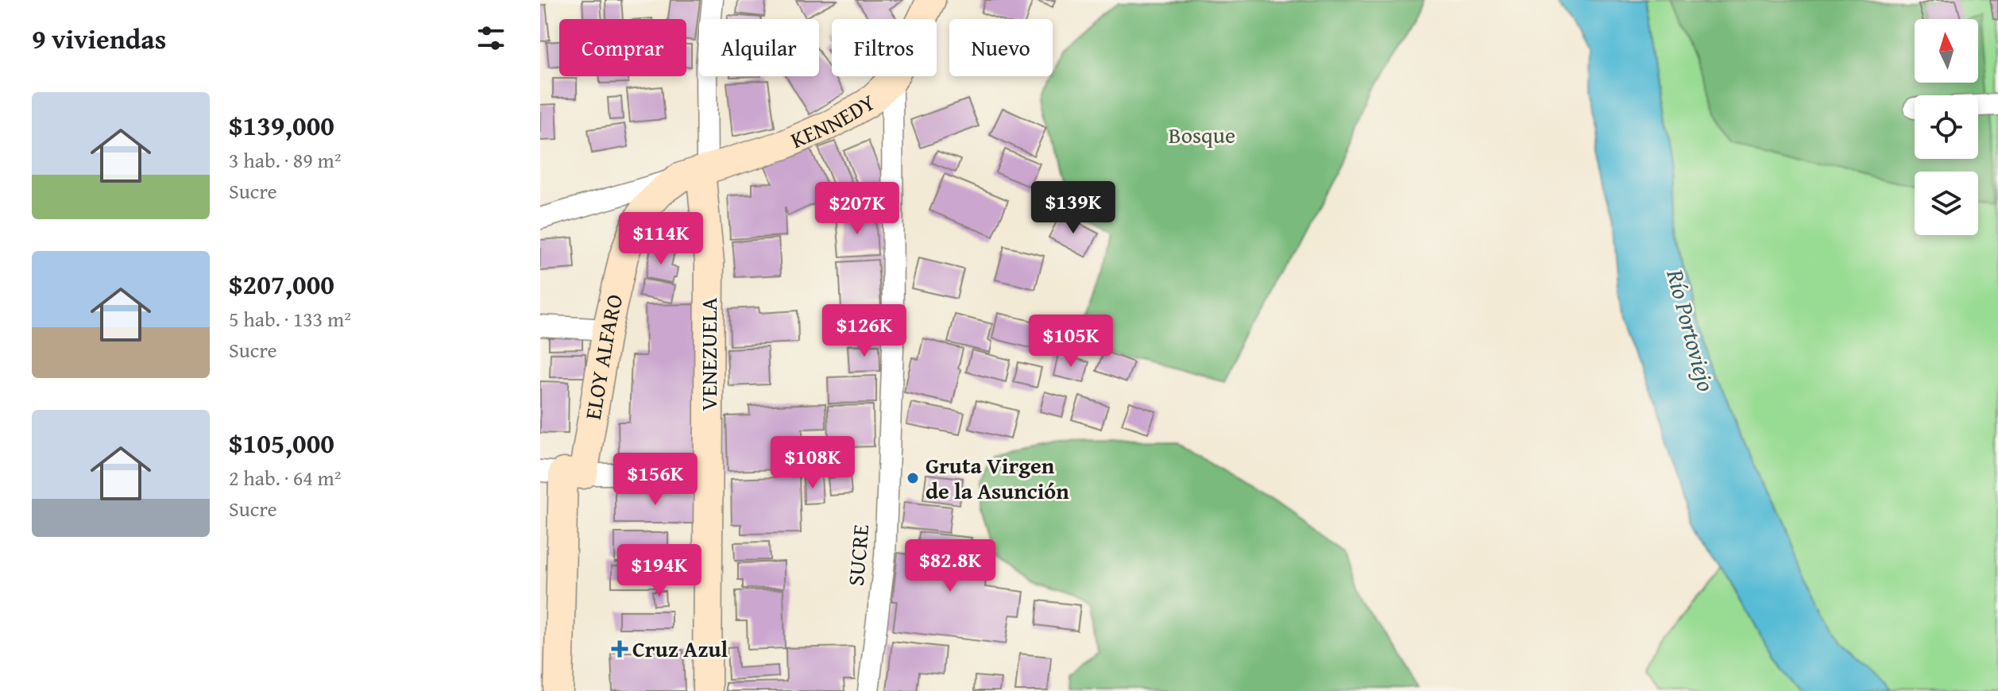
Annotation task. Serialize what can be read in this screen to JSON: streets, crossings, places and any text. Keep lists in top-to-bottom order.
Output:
{
  "streets": {
    "street": [
      "KENNEDY",
      "VENEZUELA",
      "ELOY ALFARO",
      "SUCRE"
    ]
  },
  "crossings": [
    ["KENNEDY", "VENEZUELA"],
    ["KENNEDY", "ELOY ALFARO"],
    ["KENNEDY", "SUCRE"],
    ["VENEZUELA", "ELOY ALFARO"]
  ],
  "water": ["Río Portoviejo"],
  "parks": ["Bosque"],
  "places": {
    "other": ["Gruta Virgen de la Asunción"],
    "health": ["Cruz Azul"]
  },
  "north": "top",
  "page": {
    "heading": "9 viviendas",
    "chip": [
      "Comprar",
      "Alquilar",
      "Filtros",
      "Nuevo"
    ],
    "list": [
      {
        "name": "$139,000",
        "note": "3 hab. · 89 m² · Sucre"
      },
      {
        "name": "$207,000",
        "note": "5 hab. · 133 m² · Sucre"
      },
      {
        "name": "$105,000",
        "note": "2 hab. · 64 m² · Sucre"
      }
    ],
    "price": [
      "$139K",
      "$207K",
      "$114K",
      "$126K",
      "$105K",
      "$108K",
      "$156K",
      "$82.8K",
      "$194K"
    ]
  }
}
